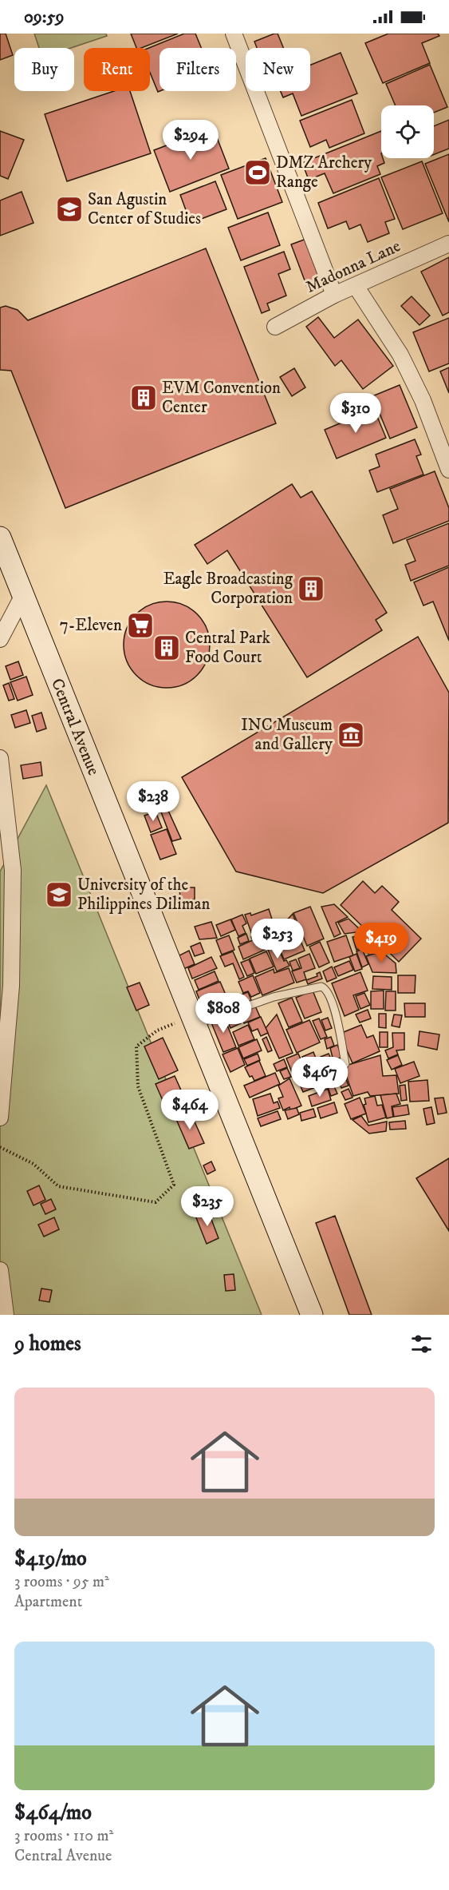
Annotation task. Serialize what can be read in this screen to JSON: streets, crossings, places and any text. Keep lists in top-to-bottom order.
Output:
{
  "streets": {
    "main road": ["Central Avenue"],
    "street": ["Madonna Lane"]
  },
  "places": {
    "sports": ["DMZ Archery Range"],
    "school or university": ["San Agustin Center of Studies", "University of the Philippines Diliman"],
    "building": ["EVM Convention Center", "Eagle Broadcasting Corporation", "Central Park Food Court"],
    "supermarket": ["7-Eleven"],
    "museum": ["INC Museum and Gallery"]
  },
  "page": {
    "status": "09:59",
    "chip": [
      "Buy",
      "Rent",
      "Filters",
      "New"
    ],
    "price": [
      "$294",
      "$310",
      "$238",
      "$253",
      "$419",
      "$808",
      "$467",
      "$464",
      "$235"
    ],
    "heading": "9 homes",
    "list": [
      {
        "name": "$419/mo",
        "note": "3 rooms · 95 m² · Apartment"
      },
      {
        "name": "$464/mo",
        "note": "3 rooms · 110 m² · Central Avenue"
      }
    ]
  }
}
